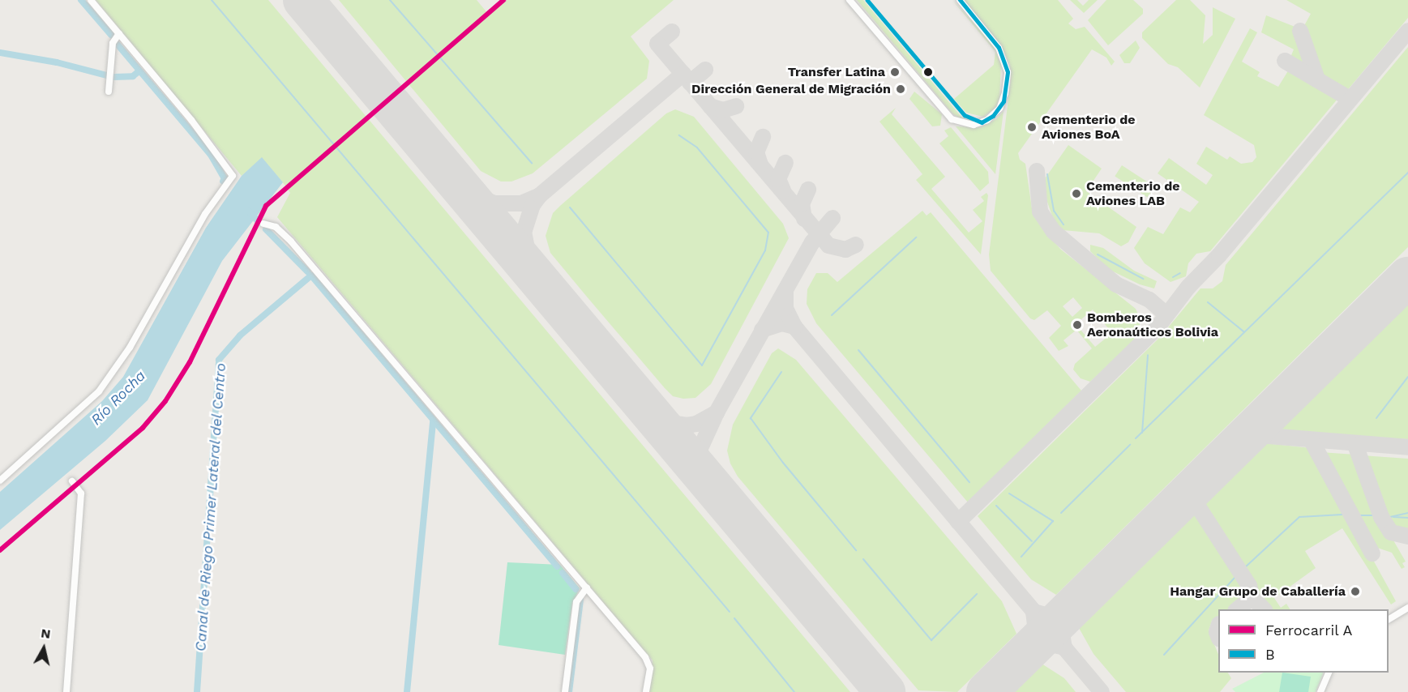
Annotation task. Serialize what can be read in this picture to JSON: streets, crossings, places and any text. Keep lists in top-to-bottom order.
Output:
{
  "water": ["Río Rocha", "Canal de Riego Primer Lateral del Centro"],
  "places": [
    "Transfer Latina",
    "Dirección General de Migración",
    "Cementerio de Aviones BoA",
    "Cementerio de Aviones LAB",
    "Bomberos Aeronaúticos Bolivia",
    "Hangar Grupo de Caballería"
  ],
  "lines": ["rail line A", "transit line B"],
  "legend": ["Ferrocarril A", "B"],
  "north": "top"
}
